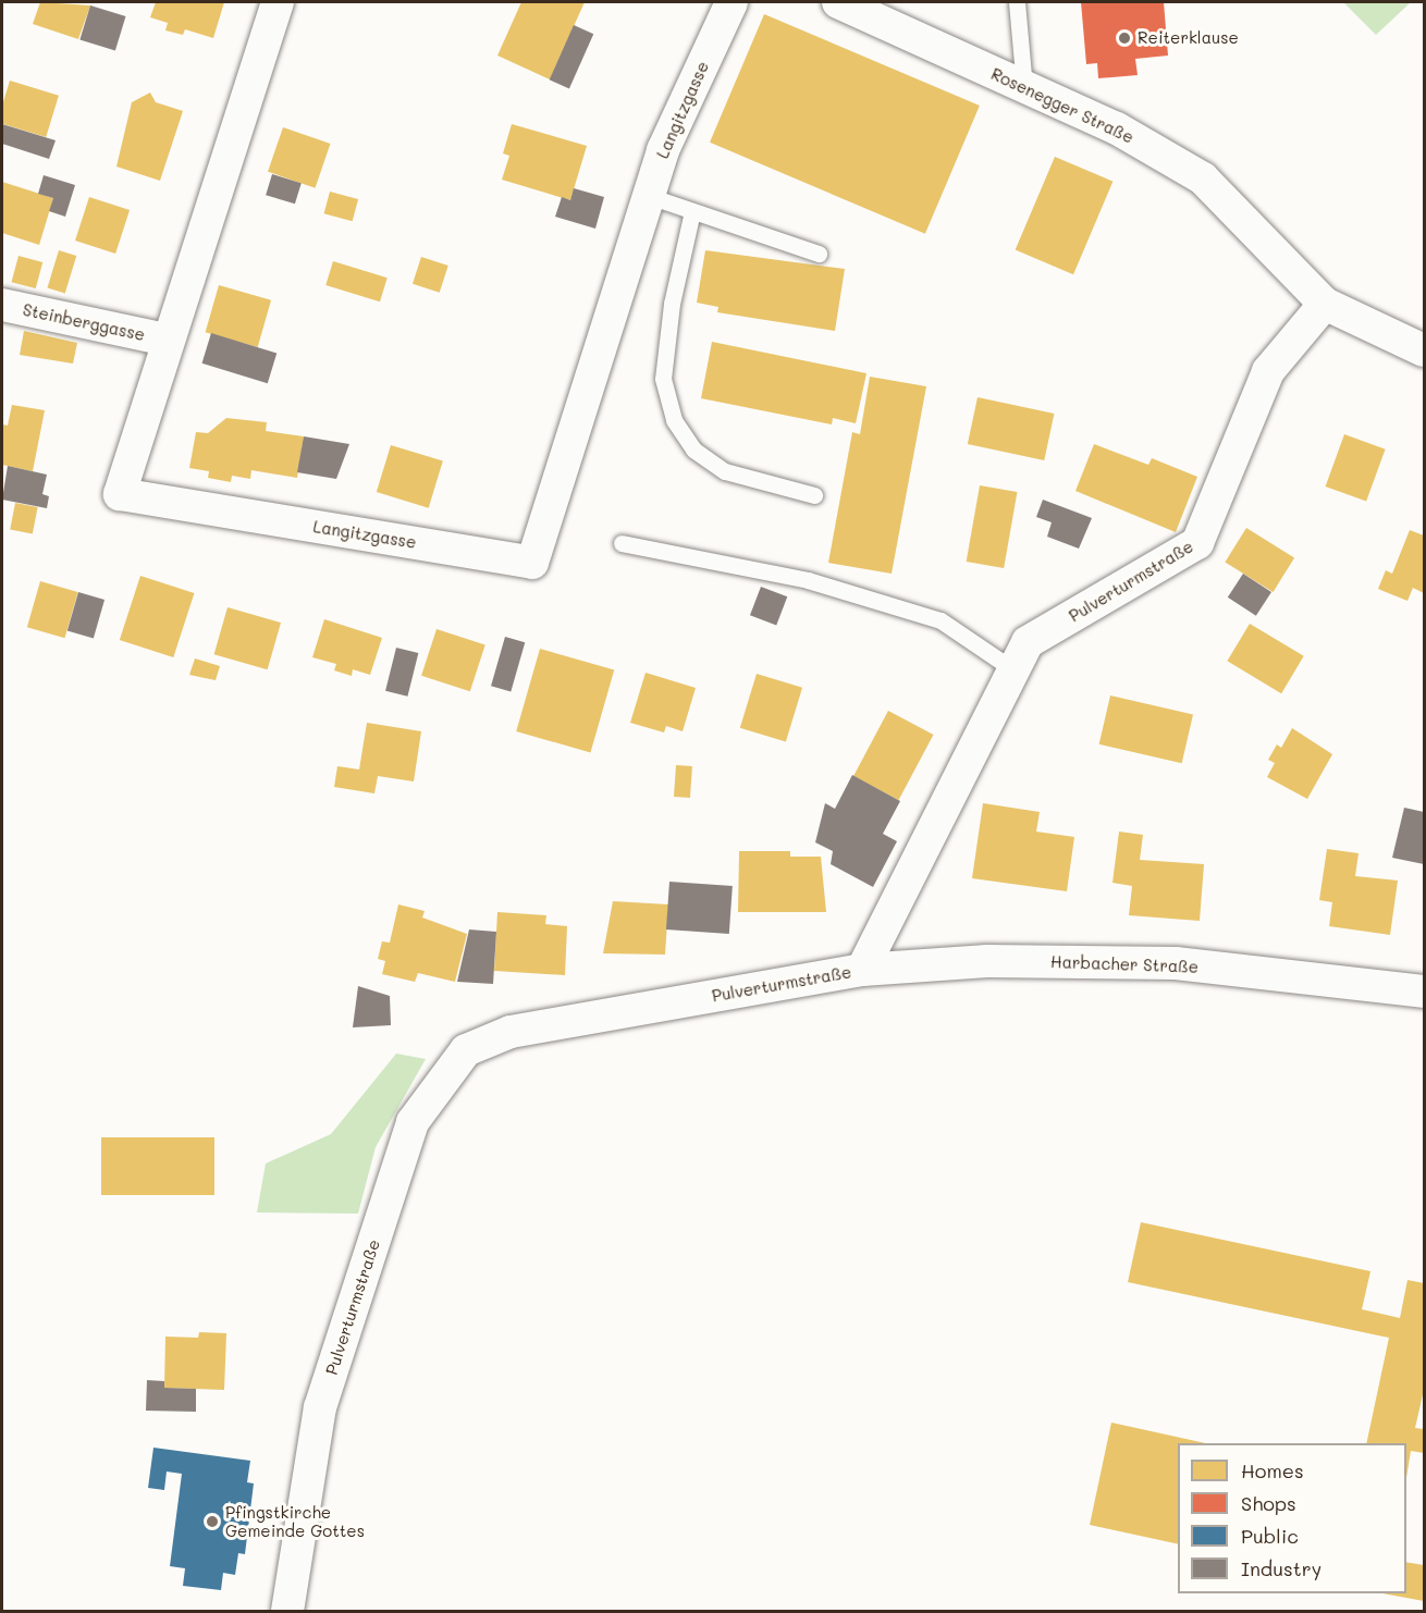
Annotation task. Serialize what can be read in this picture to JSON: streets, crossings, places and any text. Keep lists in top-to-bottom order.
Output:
{
  "streets": {
    "street": [
      "Rosenegger Straße",
      "Langitzgasse",
      "Steinberggasse",
      "Pulverturmstraße",
      "Harbacher Straße"
    ]
  },
  "crossings": [
    ["Rosenegger Straße", "Pulverturmstraße"],
    ["Langitzgasse", "Steinberggasse"],
    ["Pulverturmstraße", "Harbacher Straße"]
  ],
  "places": ["Reiterklause", "Pfingstkirche Gemeinde Gottes"],
  "legend": [
    "Homes",
    "Shops",
    "Public",
    "Industry"
  ]
}
